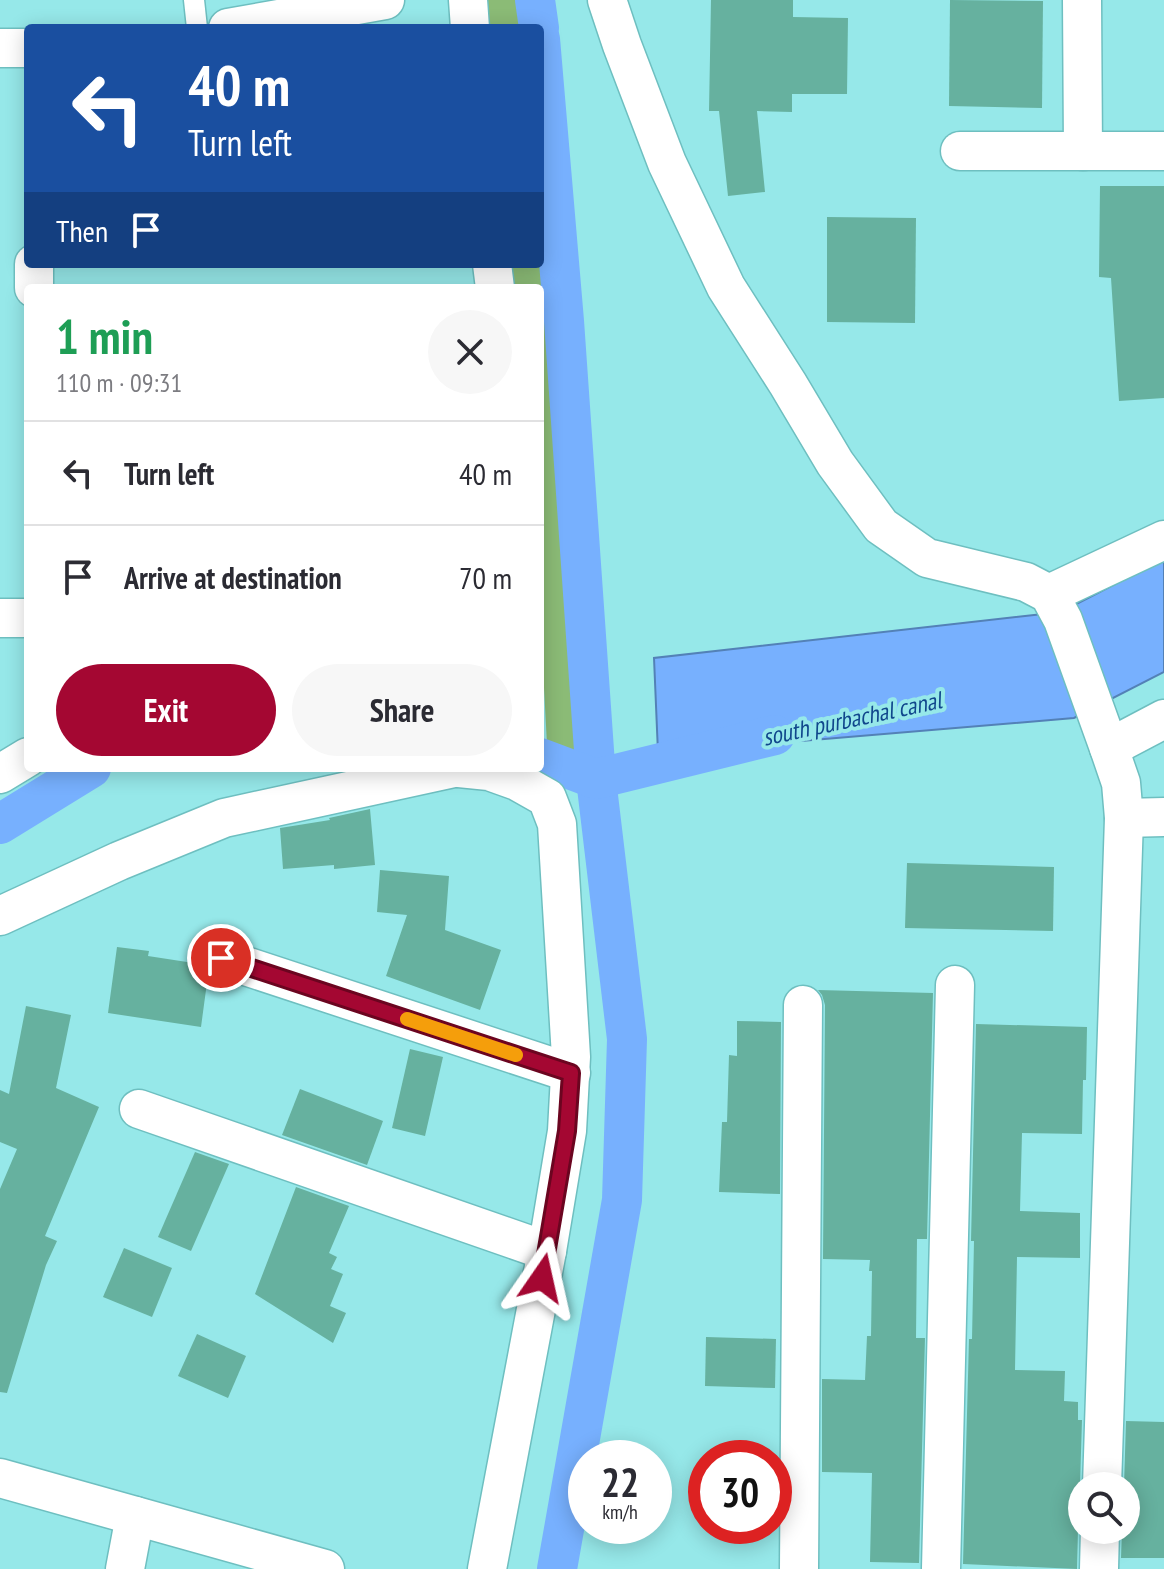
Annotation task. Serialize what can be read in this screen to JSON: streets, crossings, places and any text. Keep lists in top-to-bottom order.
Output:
{
  "water": ["south purbachal canal"],
  "page": {
    "turn": ["40 m", "Turn left"],
    "then": "Then",
    "heading": ["1 min", "110 m · 09:31"],
    "list": [
      {
        "name": "Turn left",
        "value": "40 m"
      },
      {
        "name": "Arrive at destination",
        "value": "70 m"
      }
    ],
    "buttons": ["Exit", "Share"],
    "speed": "22 km/h",
    "limit": "30"
  }
}
